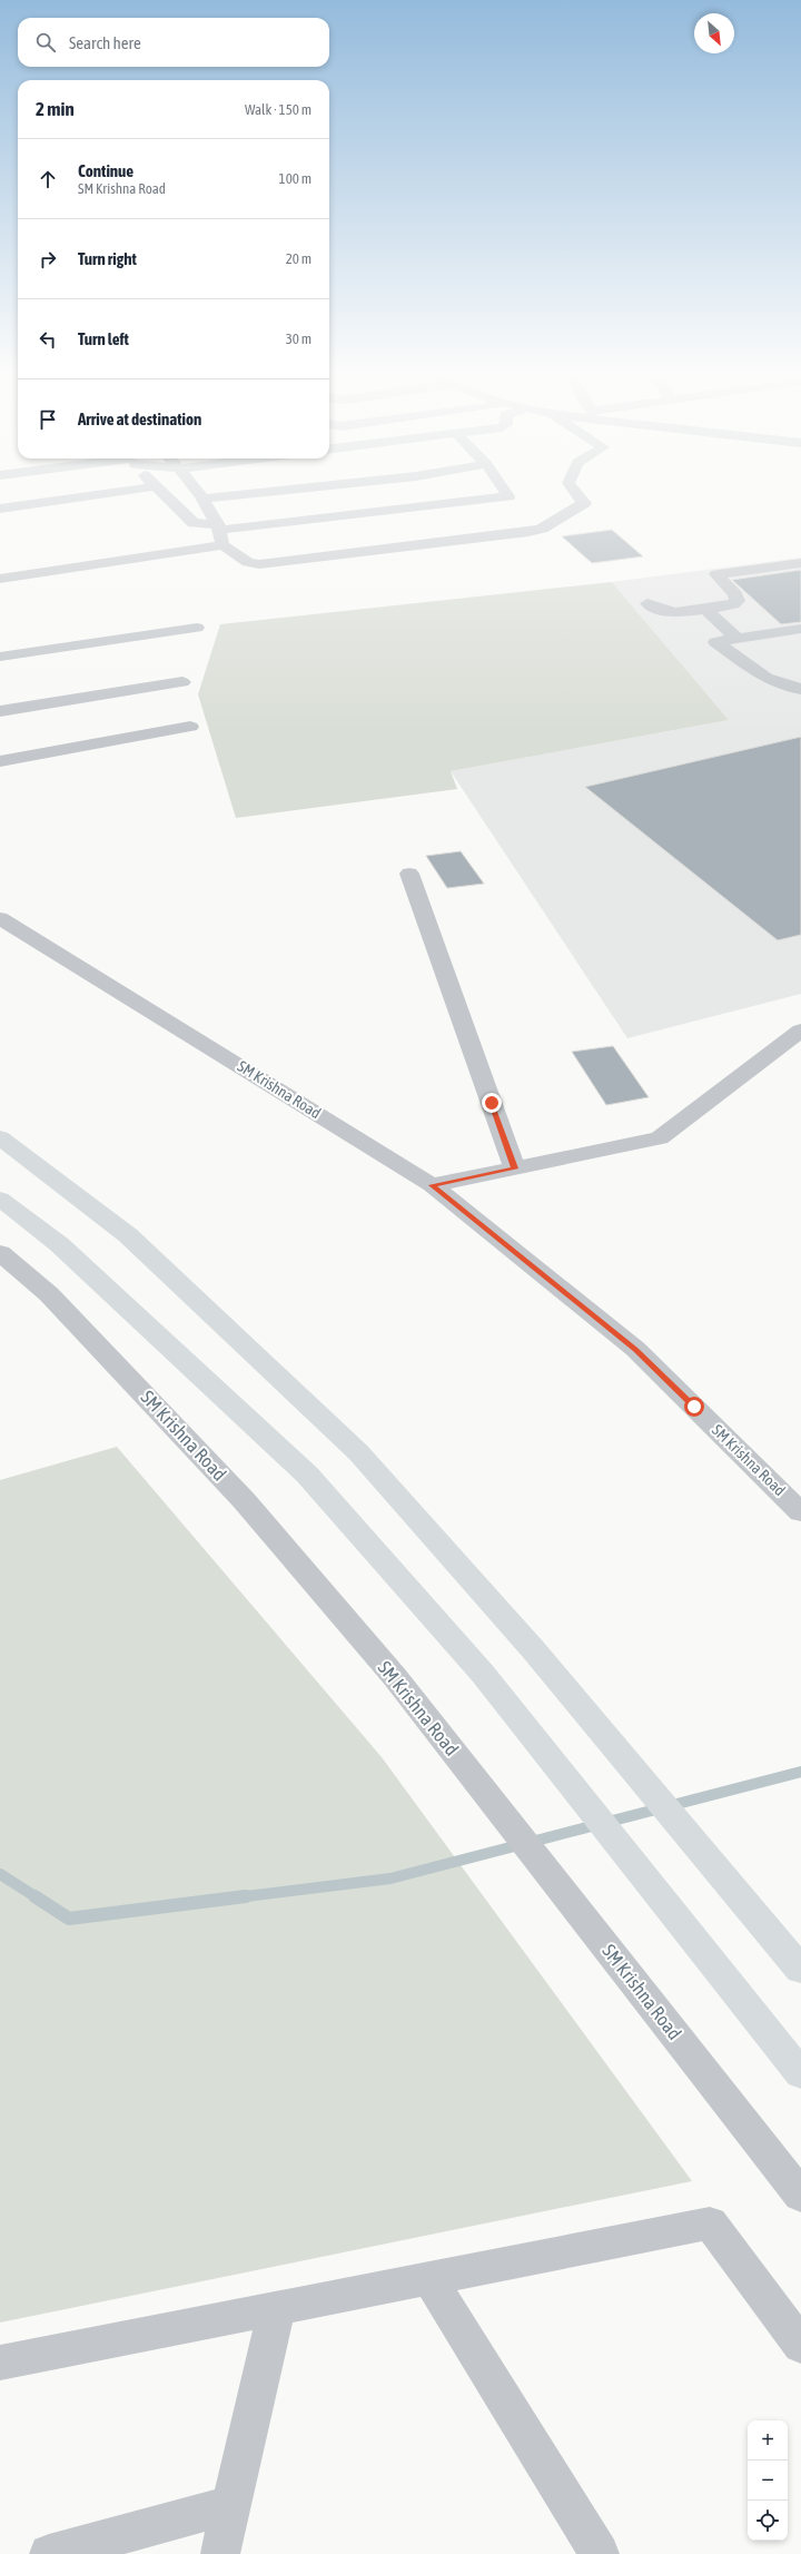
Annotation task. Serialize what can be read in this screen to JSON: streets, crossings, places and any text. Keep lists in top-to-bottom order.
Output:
{
  "streets": {
    "street": ["SM Krishna Road"]
  },
  "north": "bottom right",
  "page": {
    "search": "Search here",
    "heading": ["2 min", "Walk · 150 m"],
    "list": [
      ["Continue", "SM Krishna Road", "100 m"],
      ["Turn right", "20 m"],
      ["Turn left", "30 m"],
      "Arrive at destination"
    ],
    "map_buttons": ["+", "−"]
  }
}
